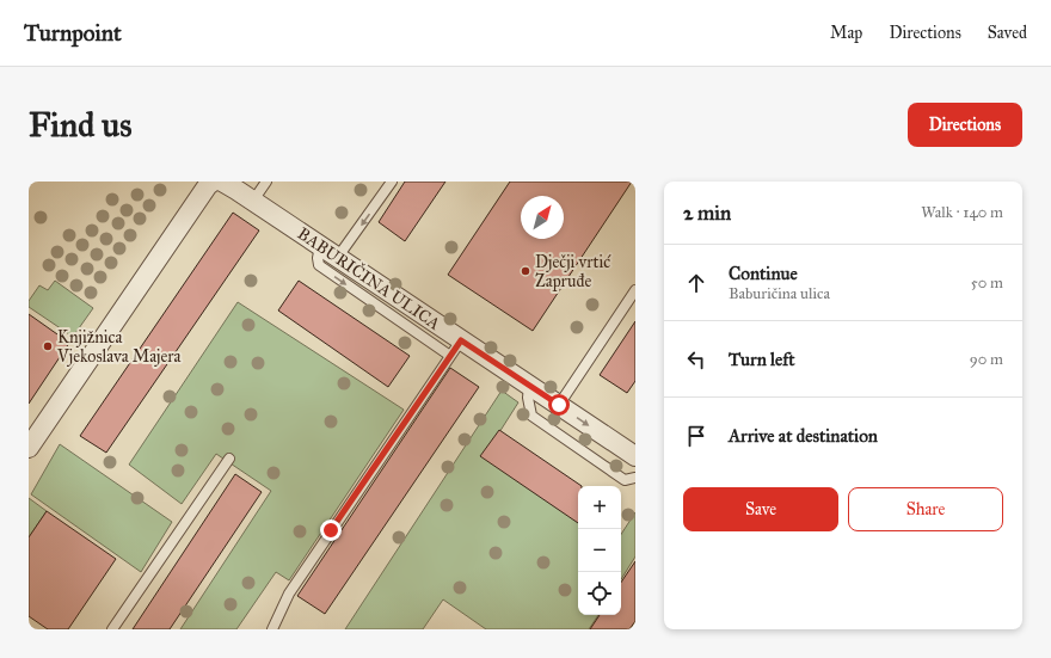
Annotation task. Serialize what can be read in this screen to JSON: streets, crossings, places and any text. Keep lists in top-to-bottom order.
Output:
{
  "streets": {
    "street": ["BABURIČINA ULICA"]
  },
  "places": ["Dječji vrtić Zapruđe", "Knjižnica Vjekoslava Majera"],
  "north": "top right",
  "page": {
    "header": "Turnpoint",
    "nav": ["Map", "Directions", "Saved"],
    "buttons": [
      "Directions",
      ["Save", "Share"]
    ],
    "title": "Find us",
    "heading": ["2 min", "Walk · 140 m"],
    "list": [
      ["Continue", "Baburičina ulica", "50 m"],
      ["Turn left", "90 m"],
      "Arrive at destination"
    ],
    "map_buttons": ["+", "−"]
  }
}
